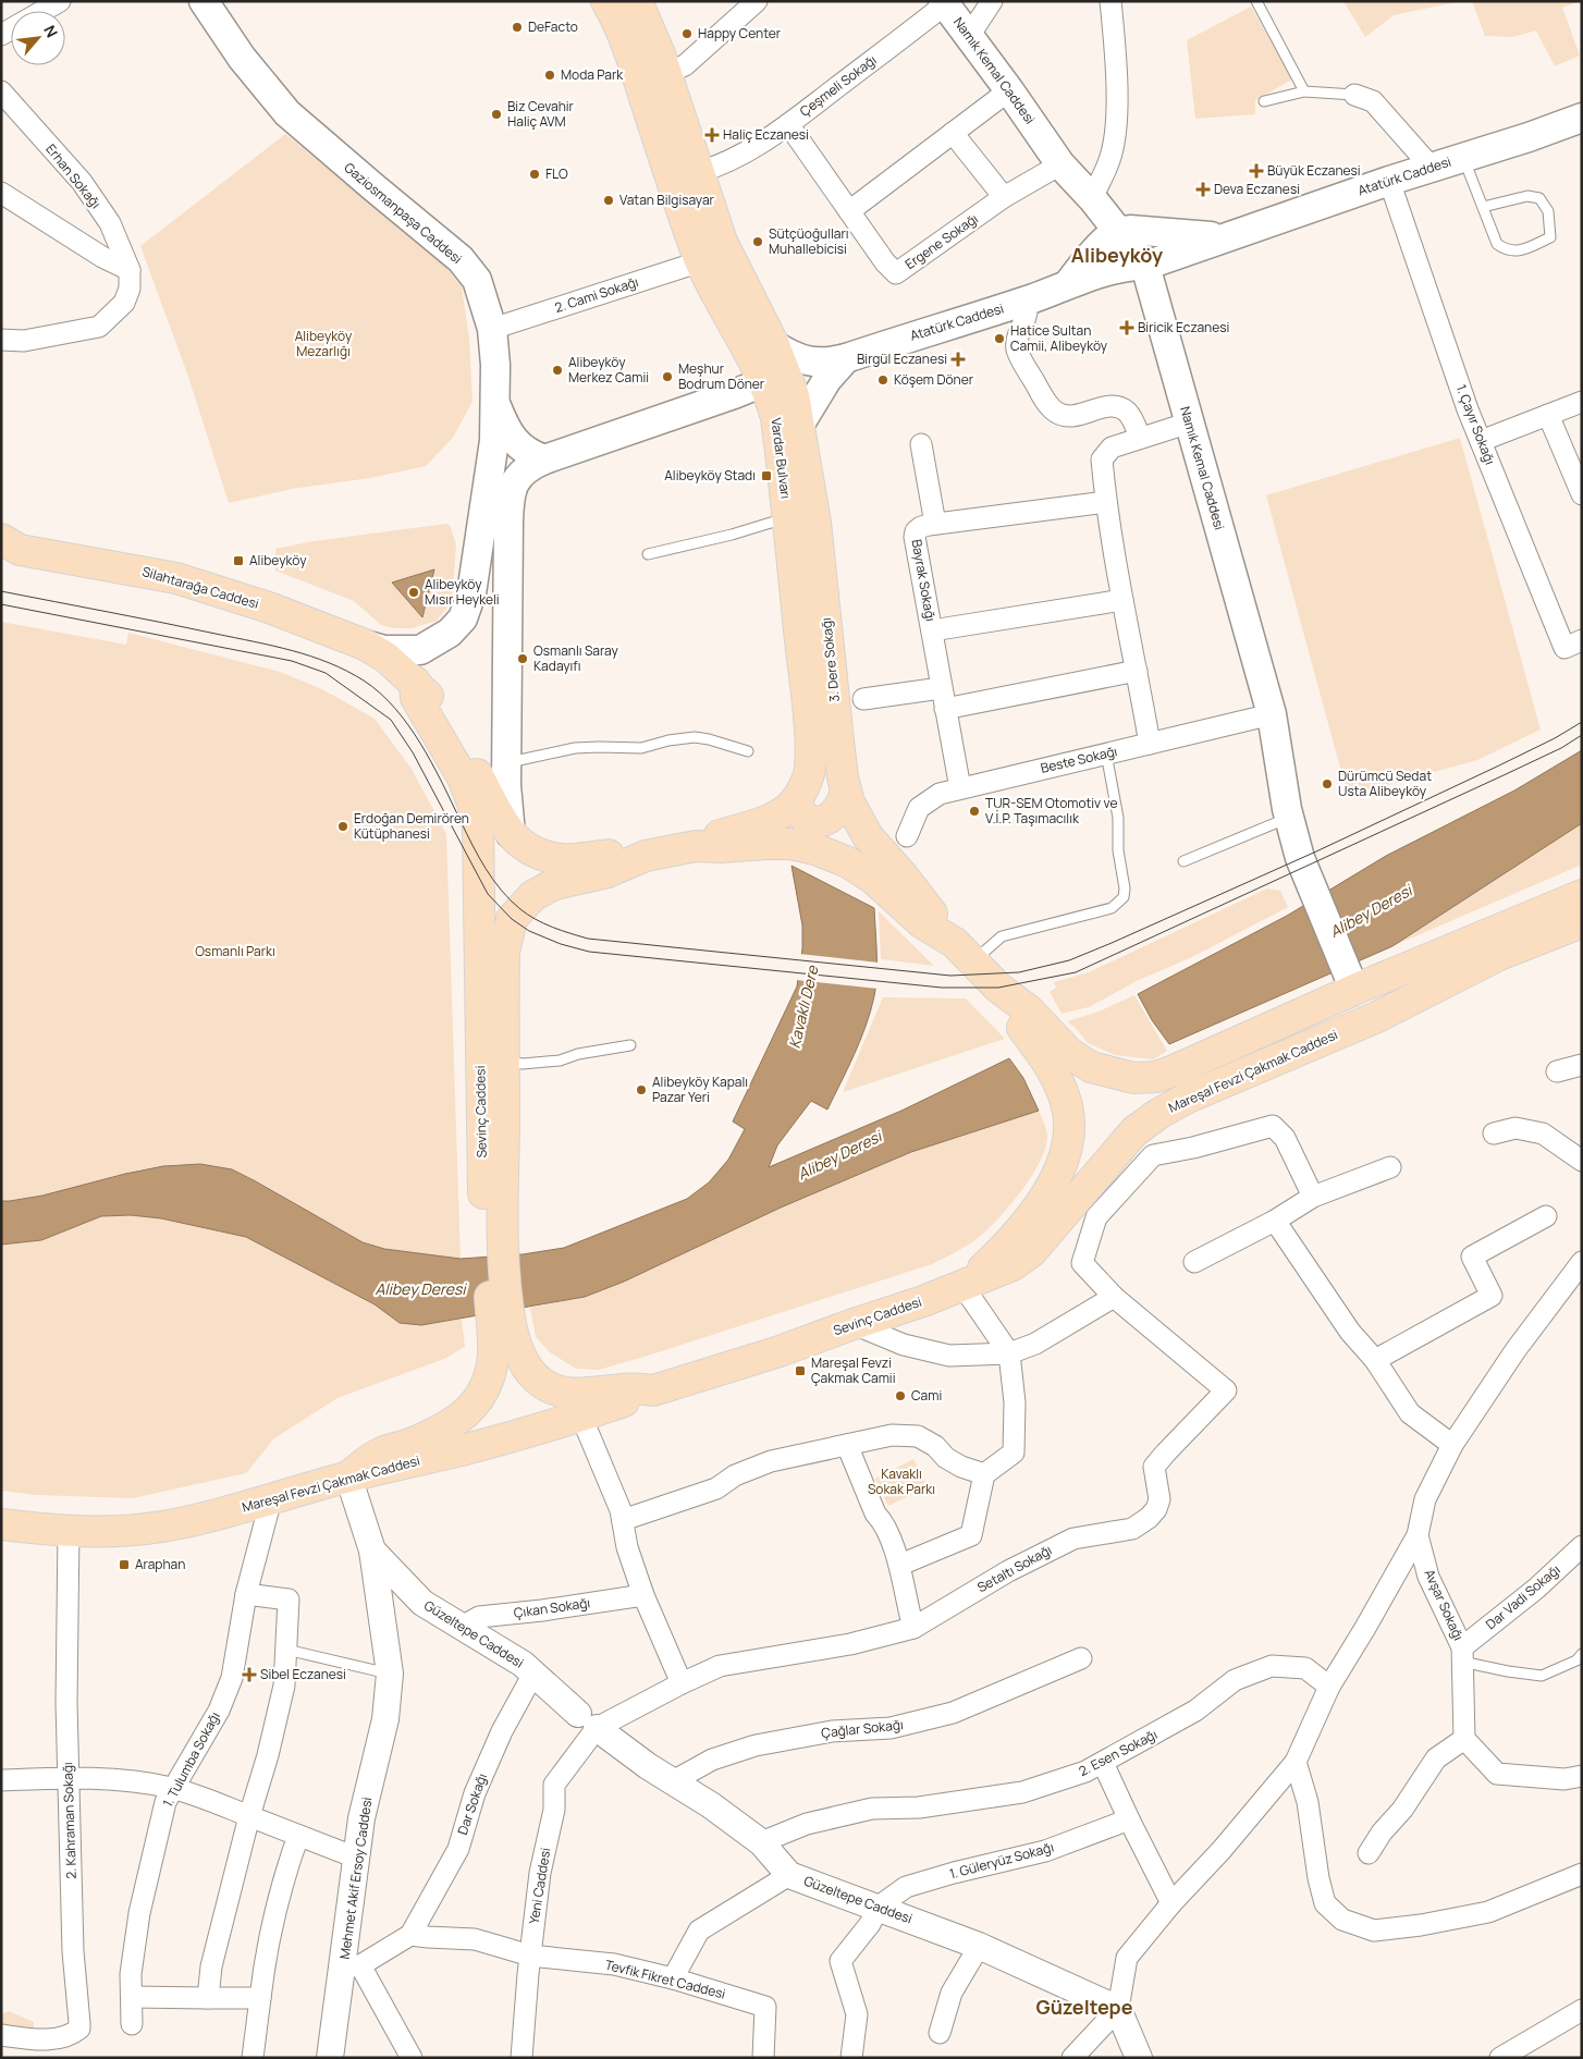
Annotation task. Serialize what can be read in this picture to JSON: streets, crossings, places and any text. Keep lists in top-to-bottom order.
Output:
{
  "streets": {
    "main road": [
      "Namık Kemal Caddesi",
      "Atatürk Caddesi",
      "Gaziosmanpaşa Caddesi",
      "Vardar Bulvarı",
      "Silahtarağa Caddesi",
      "3. Dere Sokağı",
      "Mareşal Fevzi Çakmak Caddesi",
      "Sevinç Caddesi"
    ],
    "street": [
      "Çeşmeli Sokağı",
      "Erhan Sokağı",
      "Ergene Sokağı",
      "2. Cami Sokağı",
      "1. Çayır Sokağı",
      "Bayrak Sokağı",
      "Beste Sokağı",
      "Setaltı Sokağı",
      "Dar Vadi Sokağı",
      "Avşar Sokağı",
      "Çıkan Sokağı",
      "Güzeltepe Caddesi",
      "Çağlar Sokağı",
      "2. Esen Sokağı",
      "1. Tulumba Sokağı",
      "Dar Sokağı",
      "2. Kahraman Sokağı",
      "1. Güleryüz Sokağı",
      "Mehmet Akif Ersoy Caddesi",
      "Yeni Caddesi",
      "Tevfik Fikret Caddesi"
    ]
  },
  "crossings": [
    ["Namık Kemal Caddesi", "Çeşmeli Sokağı"],
    ["Namık Kemal Caddesi", "Atatürk Caddesi"],
    ["Namık Kemal Caddesi", "Ergene Sokağı"],
    ["Namık Kemal Caddesi", "Beste Sokağı"],
    ["Çeşmeli Sokağı", "Ergene Sokağı"],
    ["Atatürk Caddesi", "1. Çayır Sokağı"],
    ["Atatürk Caddesi", "3. Dere Sokağı"],
    ["Gaziosmanpaşa Caddesi", "2. Cami Sokağı"],
    ["Gaziosmanpaşa Caddesi", "Silahtarağa Caddesi"],
    ["2. Cami Sokağı", "Vardar Bulvarı"],
    ["Bayrak Sokağı", "Beste Sokağı"],
    ["Silahtarağa Caddesi", "Sevinç Caddesi"],
    ["Mareşal Fevzi Çakmak Caddesi", "Sevinç Caddesi"],
    ["Mareşal Fevzi Çakmak Caddesi", "1. Tulumba Sokağı"],
    ["Mareşal Fevzi Çakmak Caddesi", "2. Kahraman Sokağı"],
    ["Mareşal Fevzi Çakmak Caddesi", "Mehmet Akif Ersoy Caddesi"],
    ["Setaltı Sokağı", "Güzeltepe Caddesi"],
    ["Setaltı Sokağı", "Yeni Caddesi"],
    ["Dar Vadi Sokağı", "Avşar Sokağı"],
    ["Çıkan Sokağı", "Güzeltepe Caddesi"],
    ["Güzeltepe Caddesi", "Çağlar Sokağı"],
    ["Güzeltepe Caddesi", "2. Esen Sokağı"],
    ["Güzeltepe Caddesi", "Dar Sokağı"],
    ["Güzeltepe Caddesi", "1. Güleryüz Sokağı"],
    ["Güzeltepe Caddesi", "Mehmet Akif Ersoy Caddesi"],
    ["Güzeltepe Caddesi", "Yeni Caddesi"],
    ["Dar Sokağı", "Tevfik Fikret Caddesi"],
    ["Yeni Caddesi", "Tevfik Fikret Caddesi"]
  ],
  "districts": ["Alibeyköy", "Güzeltepe"],
  "water": ["Alibey Deresi", "Kavaklı Dere"],
  "parks": ["Alibeyköy Mezarlığı", "Osmanlı Parkı", "Kavaklı Sokak Parkı"],
  "places": {
    "other": [
      "DeFacto",
      "Happy Center",
      "Moda Park",
      "Biz Cevahir Haliç AVM",
      "FLO",
      "Vatan Bilgisayar",
      "Sütçüoğulları Muhallebicisi",
      "Hatice Sultan Camii, Alibeyköy",
      "Alibeyköy Merkez Camii",
      "Meşhur Bodrum Döner",
      "Köşem Döner",
      "Alibeyköy Mısır Heykeli",
      "Osmanlı Saray Kadayıfı",
      "Dürümcü Sedat Usta Alibeyköy",
      "TUR-SEM Otomotiv ve V.İ.P. Taşımacılık",
      "Erdoğan Demirören Kütüphanesi",
      "Alibeyköy Kapalı Pazar Yeri",
      "Cami"
    ],
    "health": [
      "Haliç Eczanesi",
      "Büyük Eczanesi",
      "Deva Eczanesi",
      "Biricik Eczanesi",
      "Birgül Eczanesi",
      "Sibel Eczanesi"
    ],
    "transit": [
      "Alibeyköy Stadı",
      "Alibeyköy",
      "Mareşal Fevzi Çakmak Camii",
      "Araphan"
    ]
  },
  "north": "top right"
}
